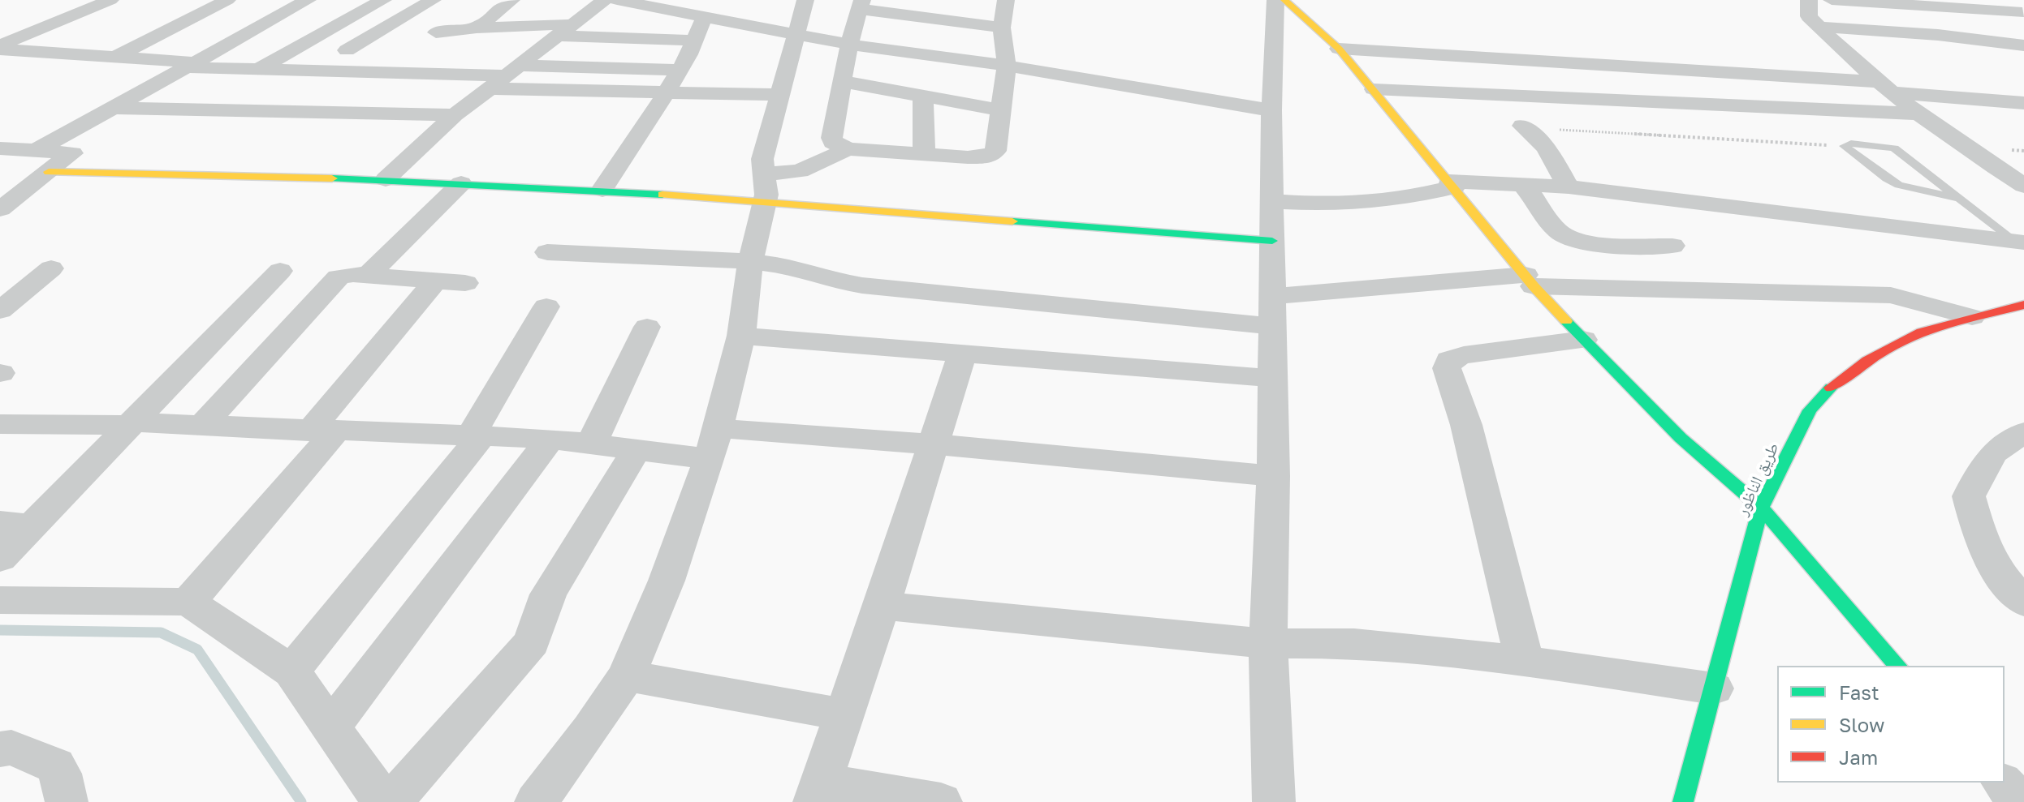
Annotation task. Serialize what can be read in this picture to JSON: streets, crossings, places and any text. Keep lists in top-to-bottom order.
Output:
{
  "streets": {
    "street": ["طريق الناظور"]
  },
  "legend": ["Fast", "Slow", "Jam"]
}
